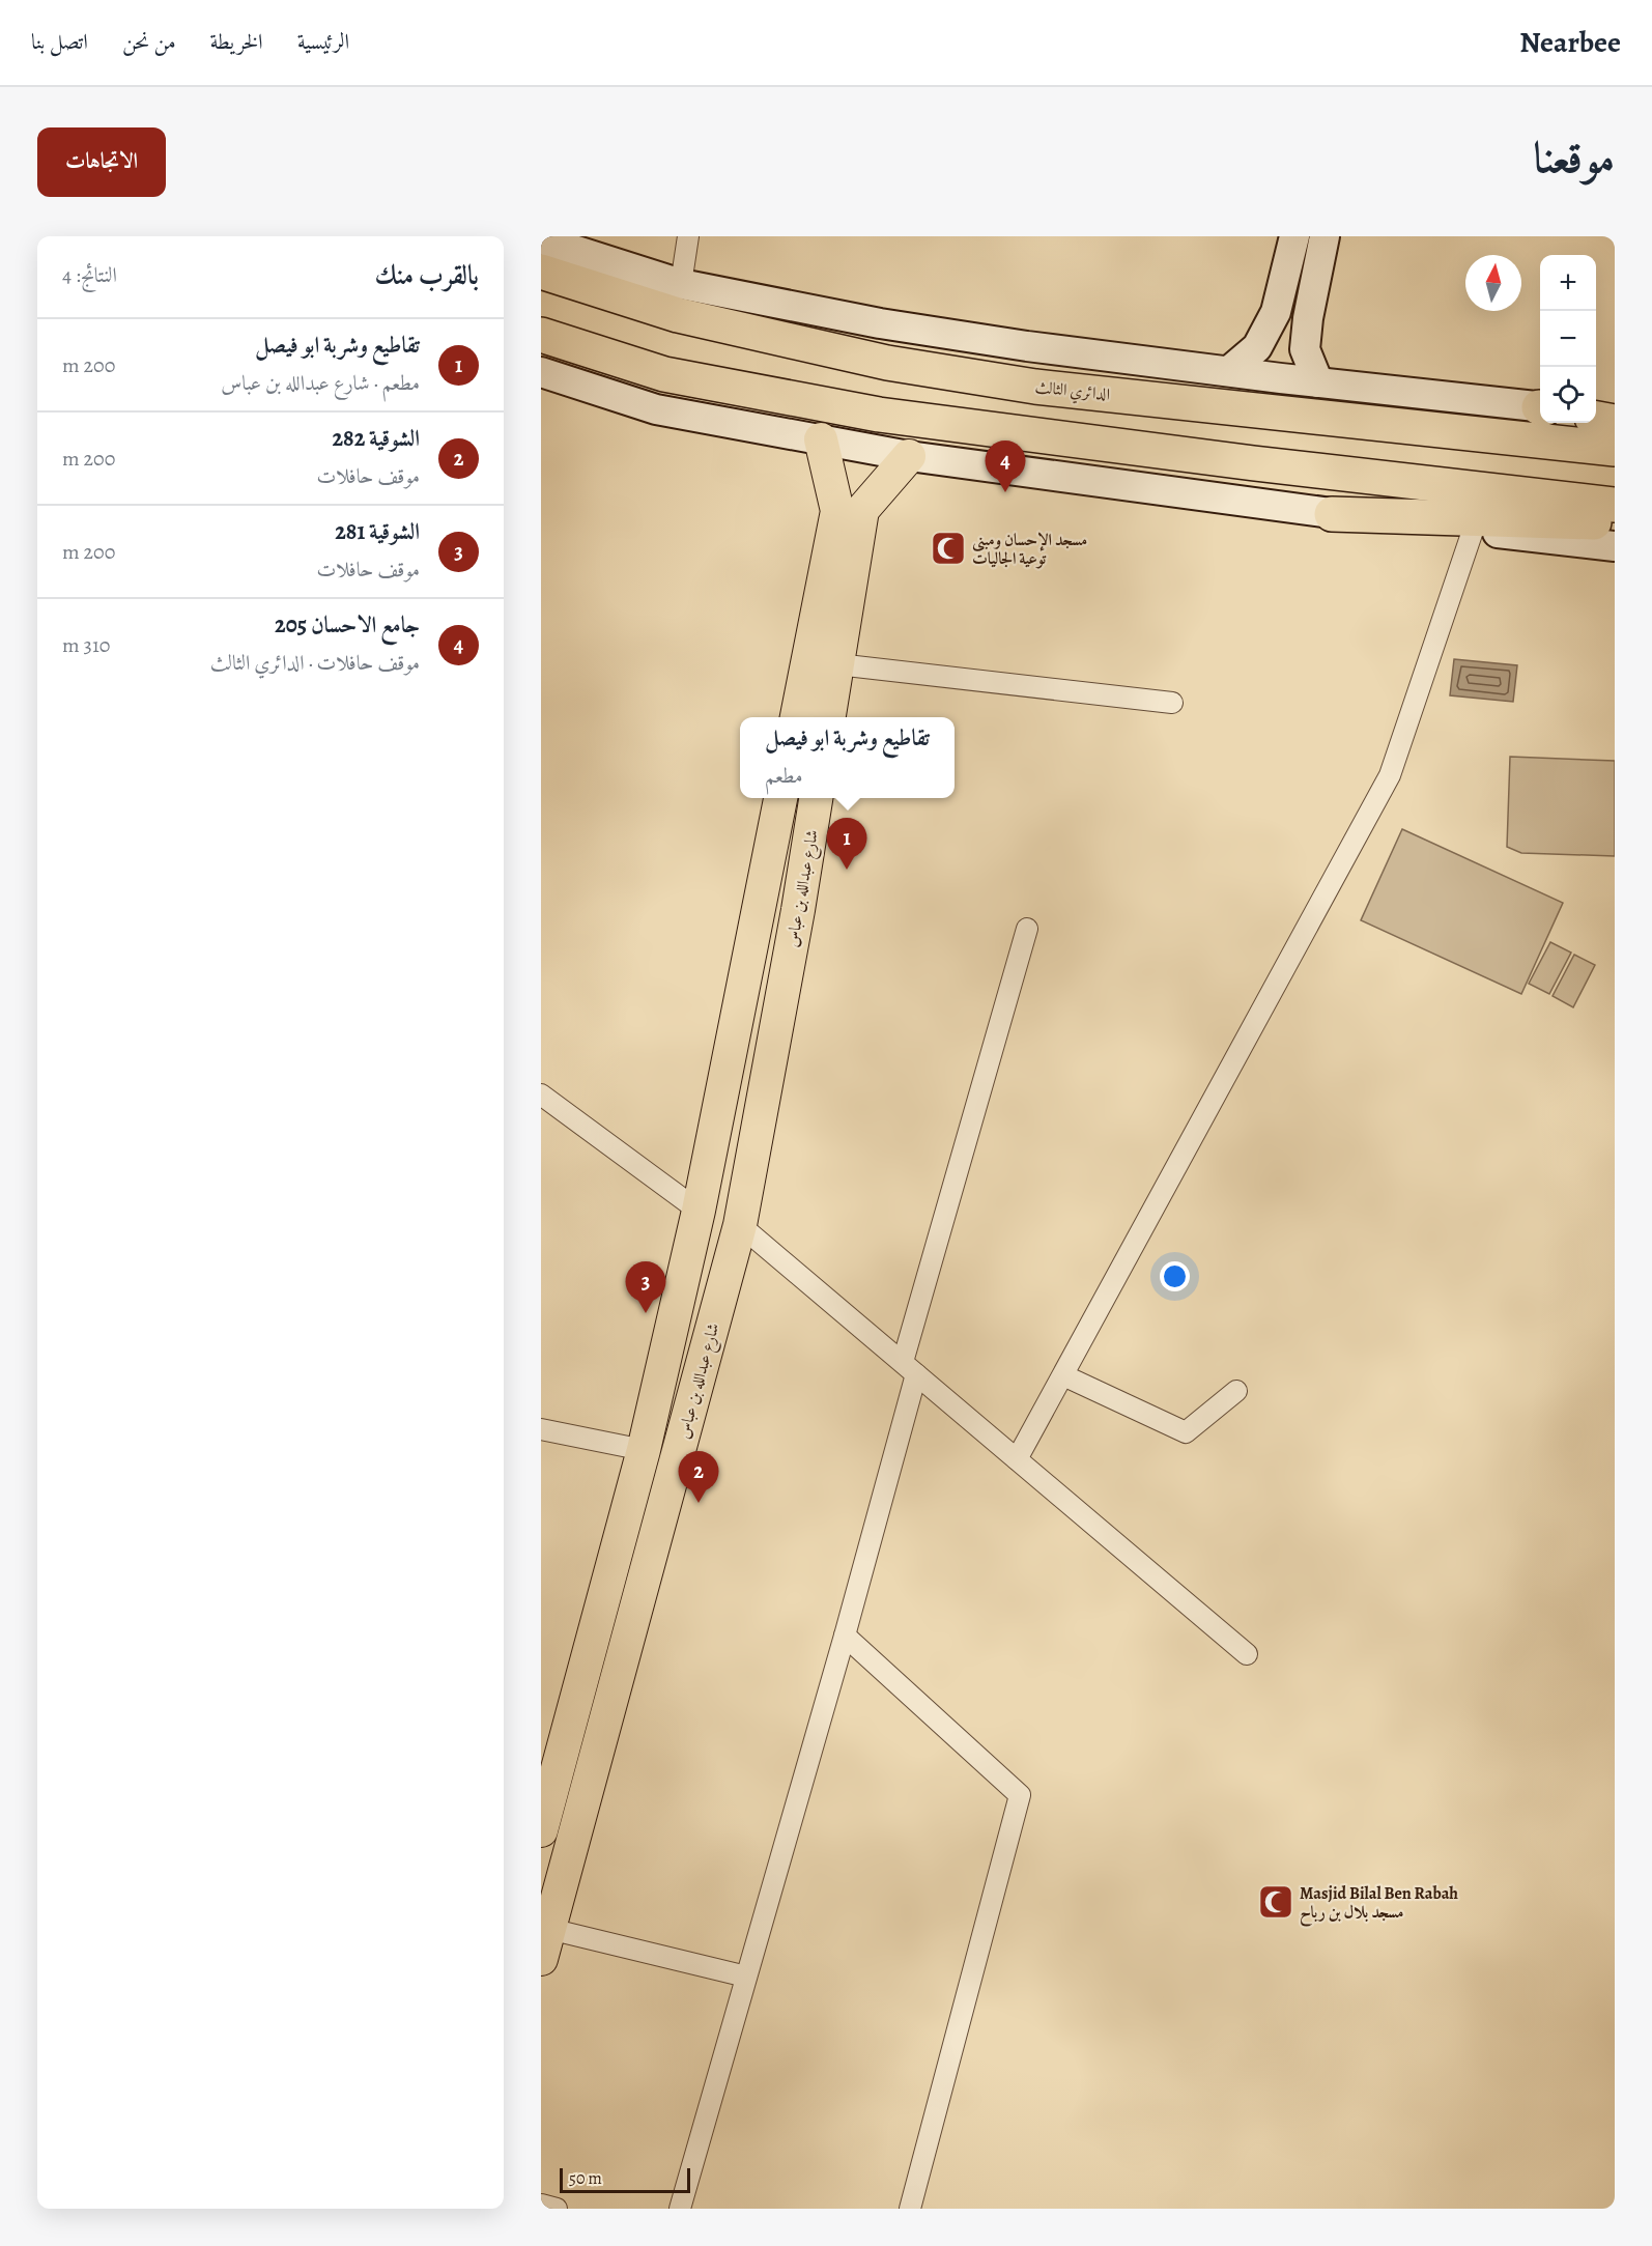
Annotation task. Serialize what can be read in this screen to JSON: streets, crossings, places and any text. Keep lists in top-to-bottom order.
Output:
{
  "streets": {
    "highway": ["الدائري الثالث"],
    "main road": ["شارع عبدالله بن عباس"]
  },
  "places": {
    "mosque": ["مسجد الإحسان ومبنى توعية الجاليات", "Masjid Bilal Ben Rabah مسجد بلال بن رباح"]
  },
  "scale_bar": "50 m",
  "north": "top",
  "page": {
    "header": "Nearbee",
    "nav": [
      "الرئيسية",
      "الخريطة",
      "من نحن",
      "اتصل بنا"
    ],
    "title": "موقعنا",
    "buttons": "الاتجاهات",
    "heading": ["بالقرب منك", "النتائج: 4"],
    "map_buttons": ["+", "−"],
    "list": [
      {
        "mark": "1",
        "name": "تقاطيع وشربة ابو فيصل",
        "note": "مطعم · شارع عبدالله بن عباس",
        "value": "200 m"
      },
      {
        "mark": "2",
        "name": "الشوقية 282",
        "note": "موقف حافلات",
        "value": "200 m"
      },
      {
        "mark": "3",
        "name": "الشوقية 281",
        "note": "موقف حافلات",
        "value": "200 m"
      },
      {
        "mark": "4",
        "name": "جامع الاحسان 205",
        "note": "موقف حافلات · الدائري الثالث",
        "value": "310 m"
      }
    ],
    "pins": [
      "4",
      "1",
      "3",
      "2"
    ],
    "popup": ["تقاطيع وشربة ابو فيصل", "مطعم"],
    "scale": "50 m"
  }
}
